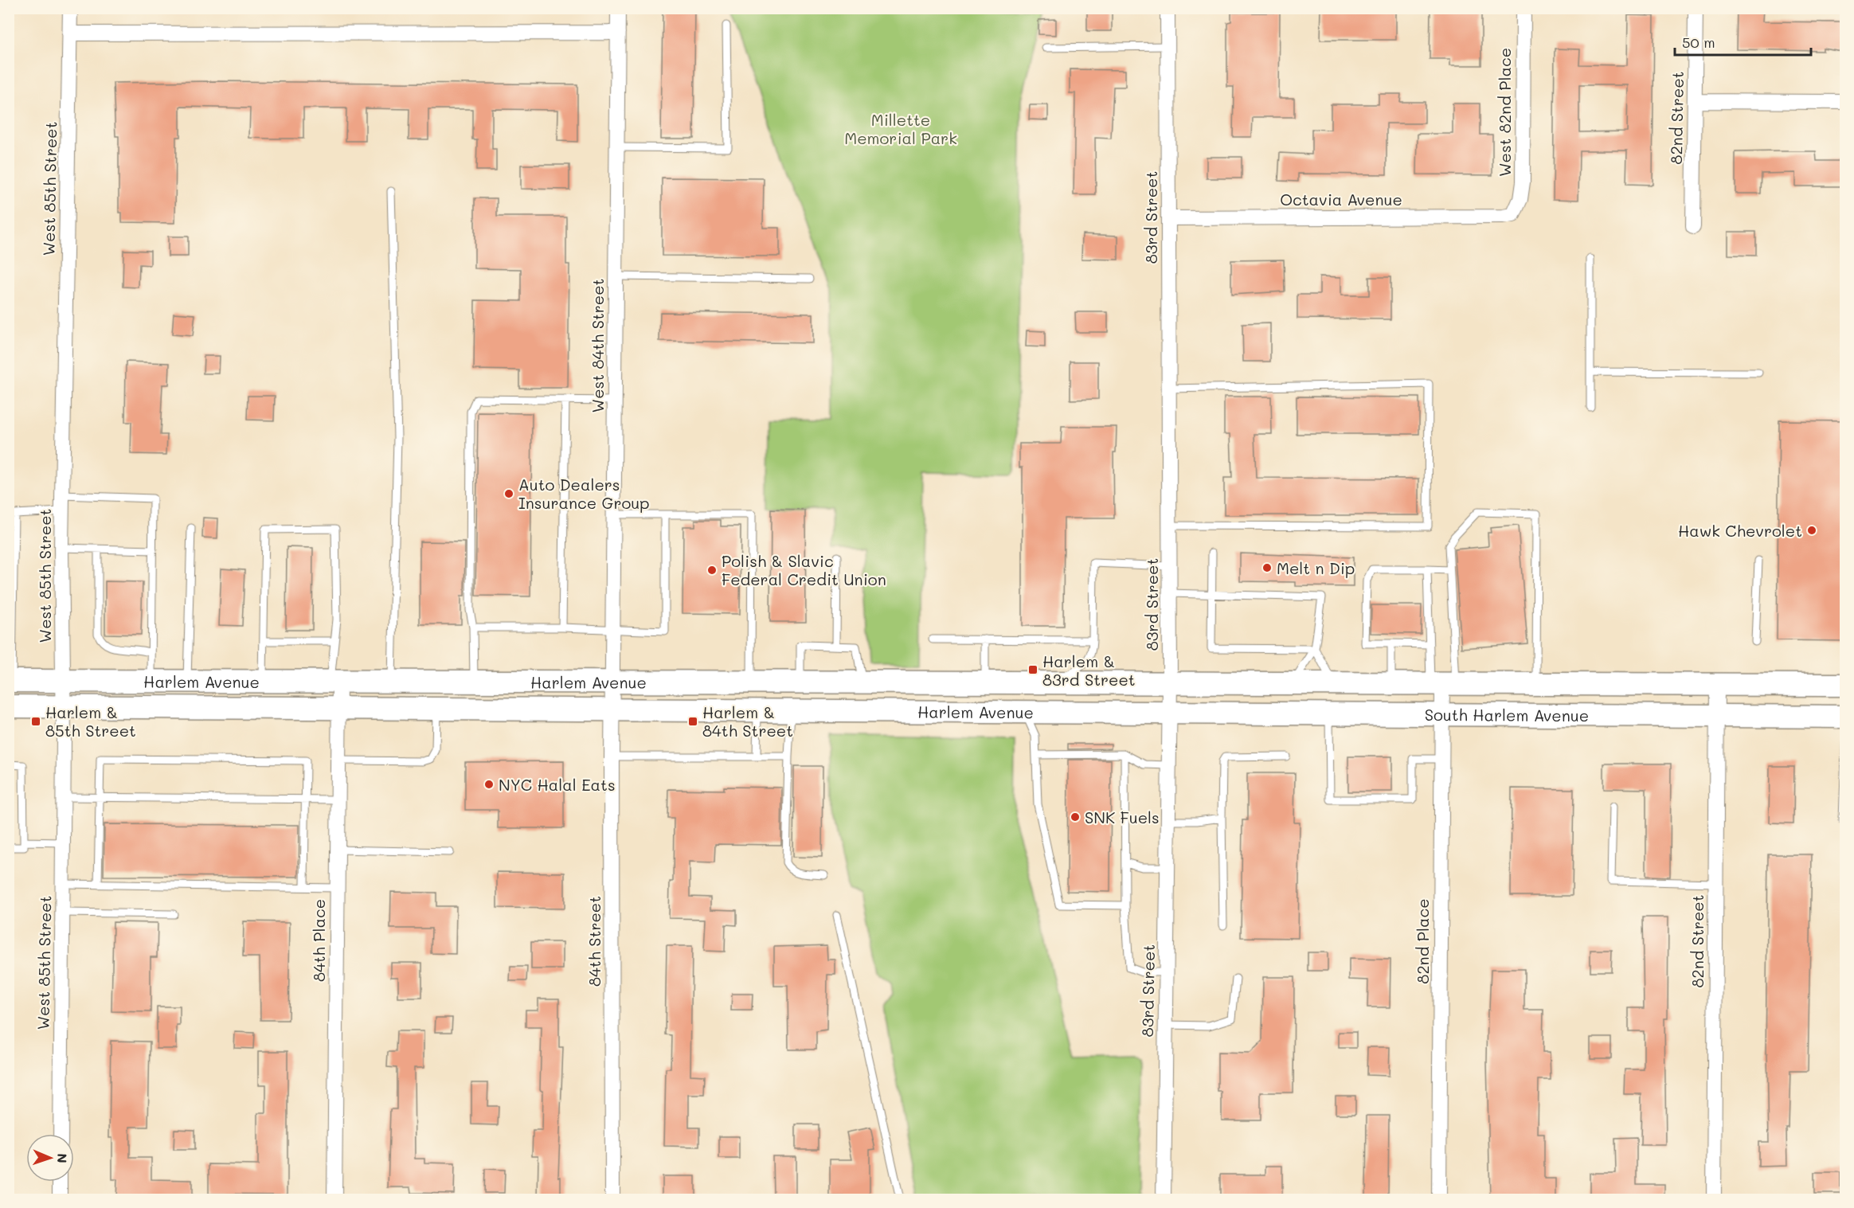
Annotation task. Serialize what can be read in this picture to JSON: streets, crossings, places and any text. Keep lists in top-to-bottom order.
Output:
{
  "streets": {
    "main road": ["Harlem Avenue", "South Harlem Avenue"],
    "street": [
      "West 82nd Place",
      "82nd Street",
      "West 85th Street",
      "Octavia Avenue",
      "83rd Street",
      "West 84th Street",
      "84th Place",
      "84th Street",
      "82nd Place"
    ]
  },
  "crossings": [
    ["West 82nd Place", "Octavia Avenue"],
    ["82nd Street", "South Harlem Avenue"],
    ["West 85th Street", "Harlem Avenue"],
    ["Octavia Avenue", "83rd Street"],
    ["83rd Street", "Harlem Avenue"],
    ["83rd Street", "South Harlem Avenue"],
    ["West 84th Street", "Harlem Avenue"],
    ["West 84th Street", "84th Street"],
    ["Harlem Avenue", "South Harlem Avenue"],
    ["Harlem Avenue", "84th Place"],
    ["Harlem Avenue", "84th Street"],
    ["South Harlem Avenue", "82nd Place"]
  ],
  "parks": ["Millette Memorial Park"],
  "places": {
    "other": [
      "Auto Dealers Insurance Group",
      "Hawk Chevrolet",
      "Melt n Dip",
      "Polish & Slavic Federal Credit Union",
      "NYC Halal Eats",
      "SNK Fuels"
    ],
    "transit": ["Harlem & 83rd Street", "Harlem & 85th Street", "Harlem & 84th Street"]
  },
  "scale_bar": "50 m",
  "north": "right"
}
